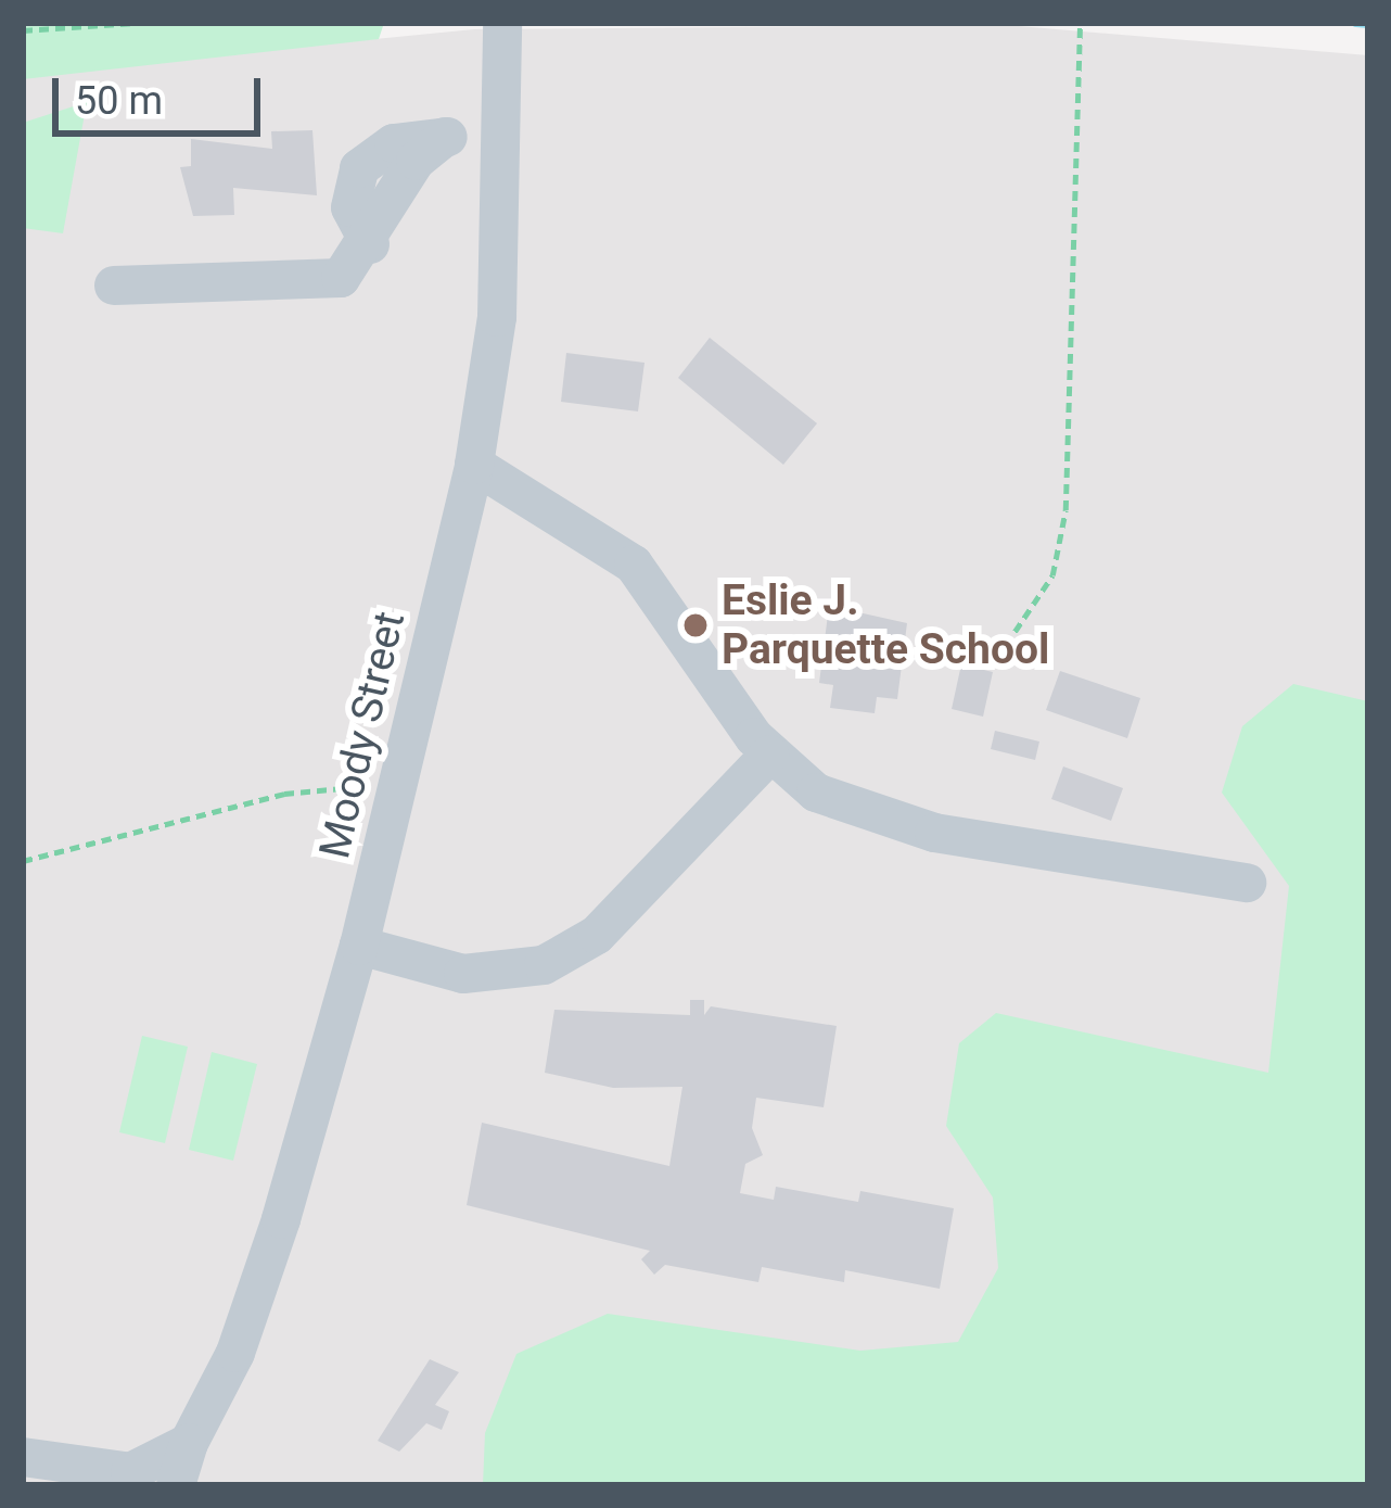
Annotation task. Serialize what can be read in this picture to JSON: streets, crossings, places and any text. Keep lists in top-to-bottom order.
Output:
{
  "streets": {
    "street": ["Moody Street"]
  },
  "places": ["Eslie J. Parquette School"],
  "scale_bar": "50 m"
}
